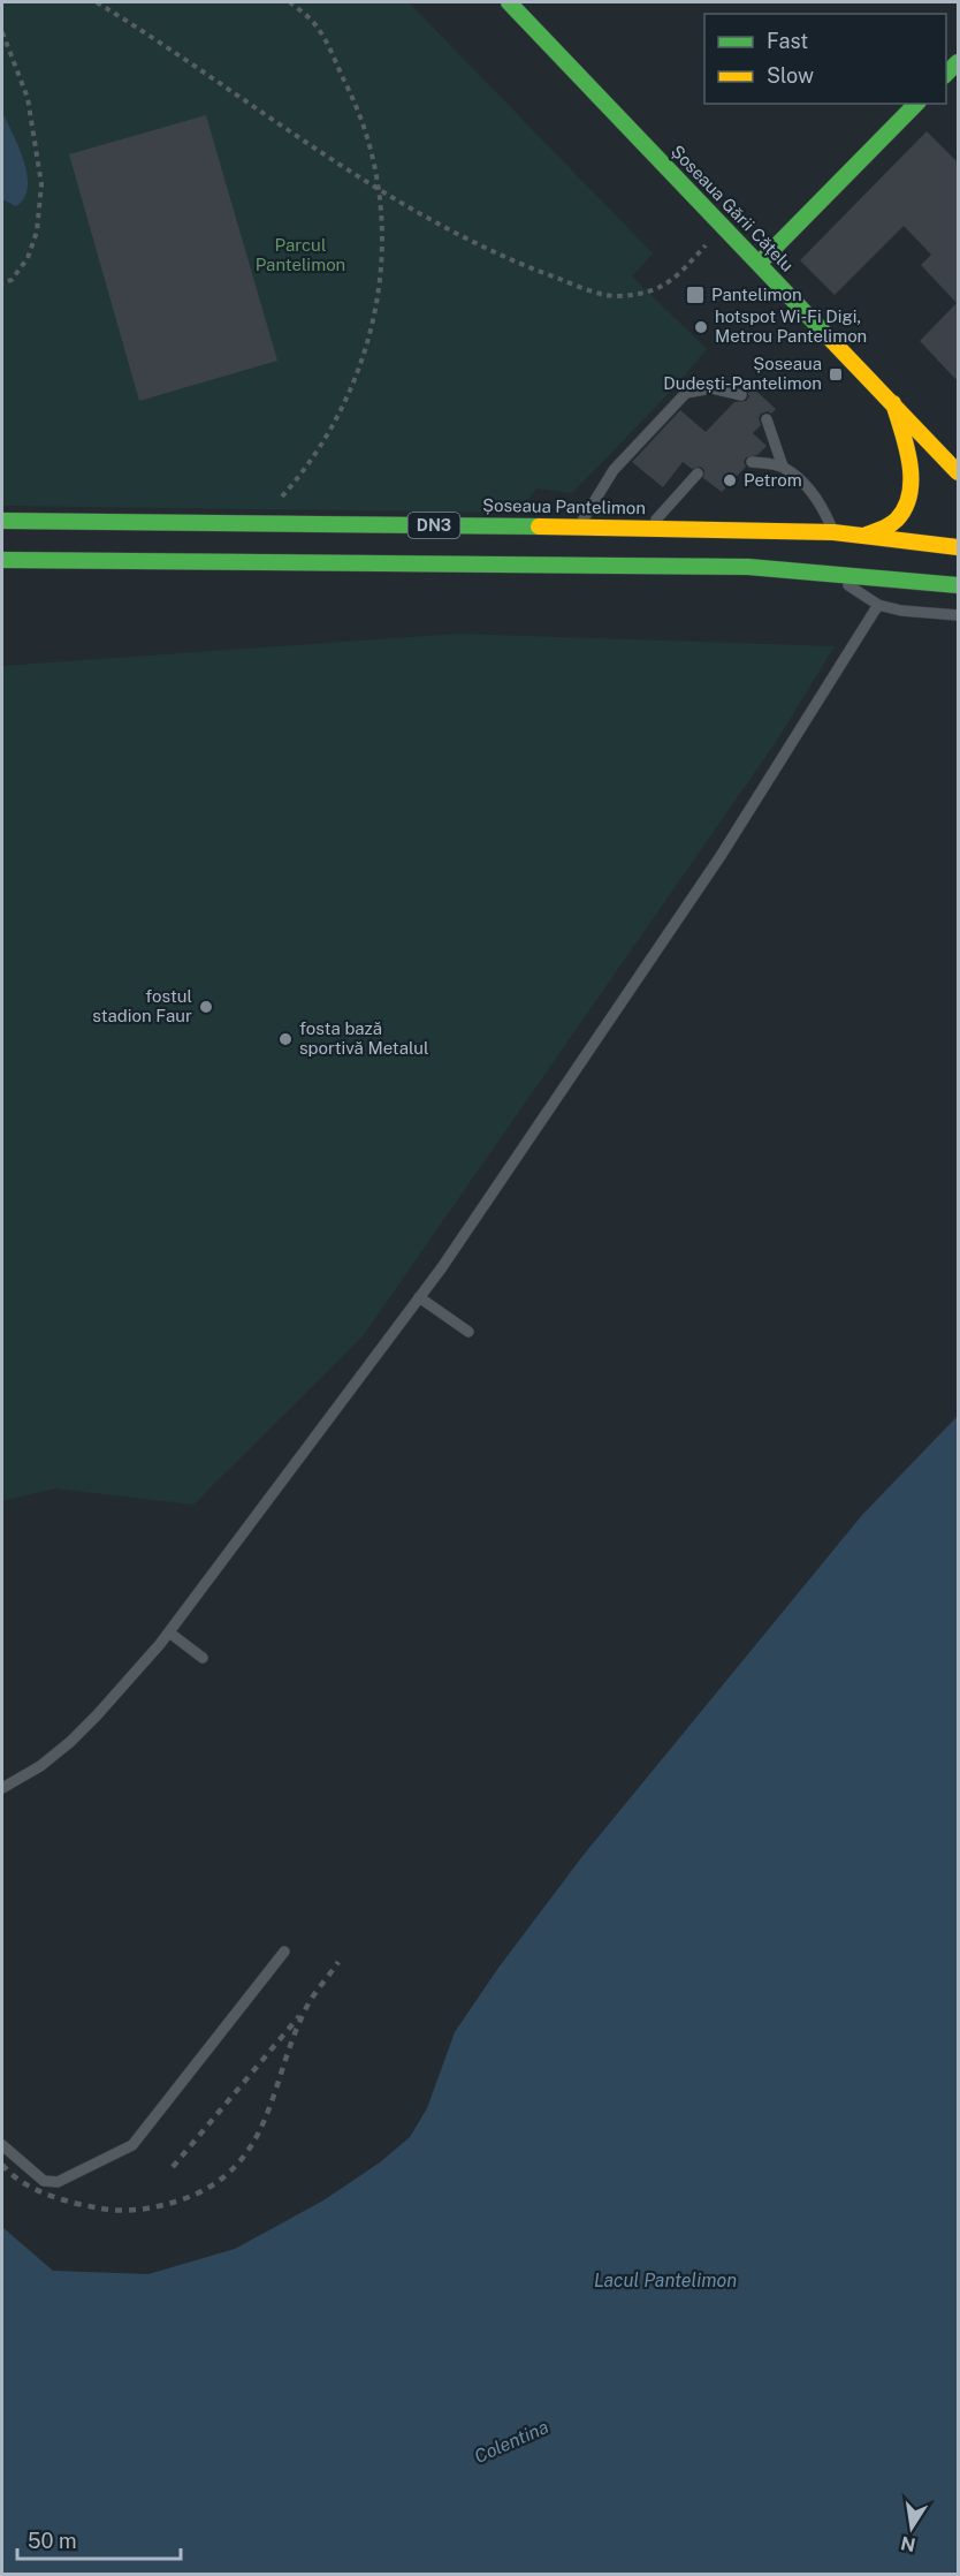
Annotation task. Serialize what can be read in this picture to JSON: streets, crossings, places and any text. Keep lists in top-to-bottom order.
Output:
{
  "streets": {
    "main road": ["Șoseaua Gării Cățelu", "Șoseaua Pantelimon", "DN3"]
  },
  "water": ["Lacul Pantelimon", "Colentina"],
  "parks": ["Parcul Pantelimon"],
  "places": {
    "transit": ["Pantelimon", "Șoseaua Dudești-Pantelimon"],
    "other": [
      "hotspot Wi-Fi Digi, Metrou Pantelimon",
      "Petrom",
      "fostul stadion Faur",
      "fosta bază sportivă Metalul"
    ]
  },
  "legend": ["Fast", "Slow"],
  "scale_bar": "50 m",
  "north": "bottom"
}
